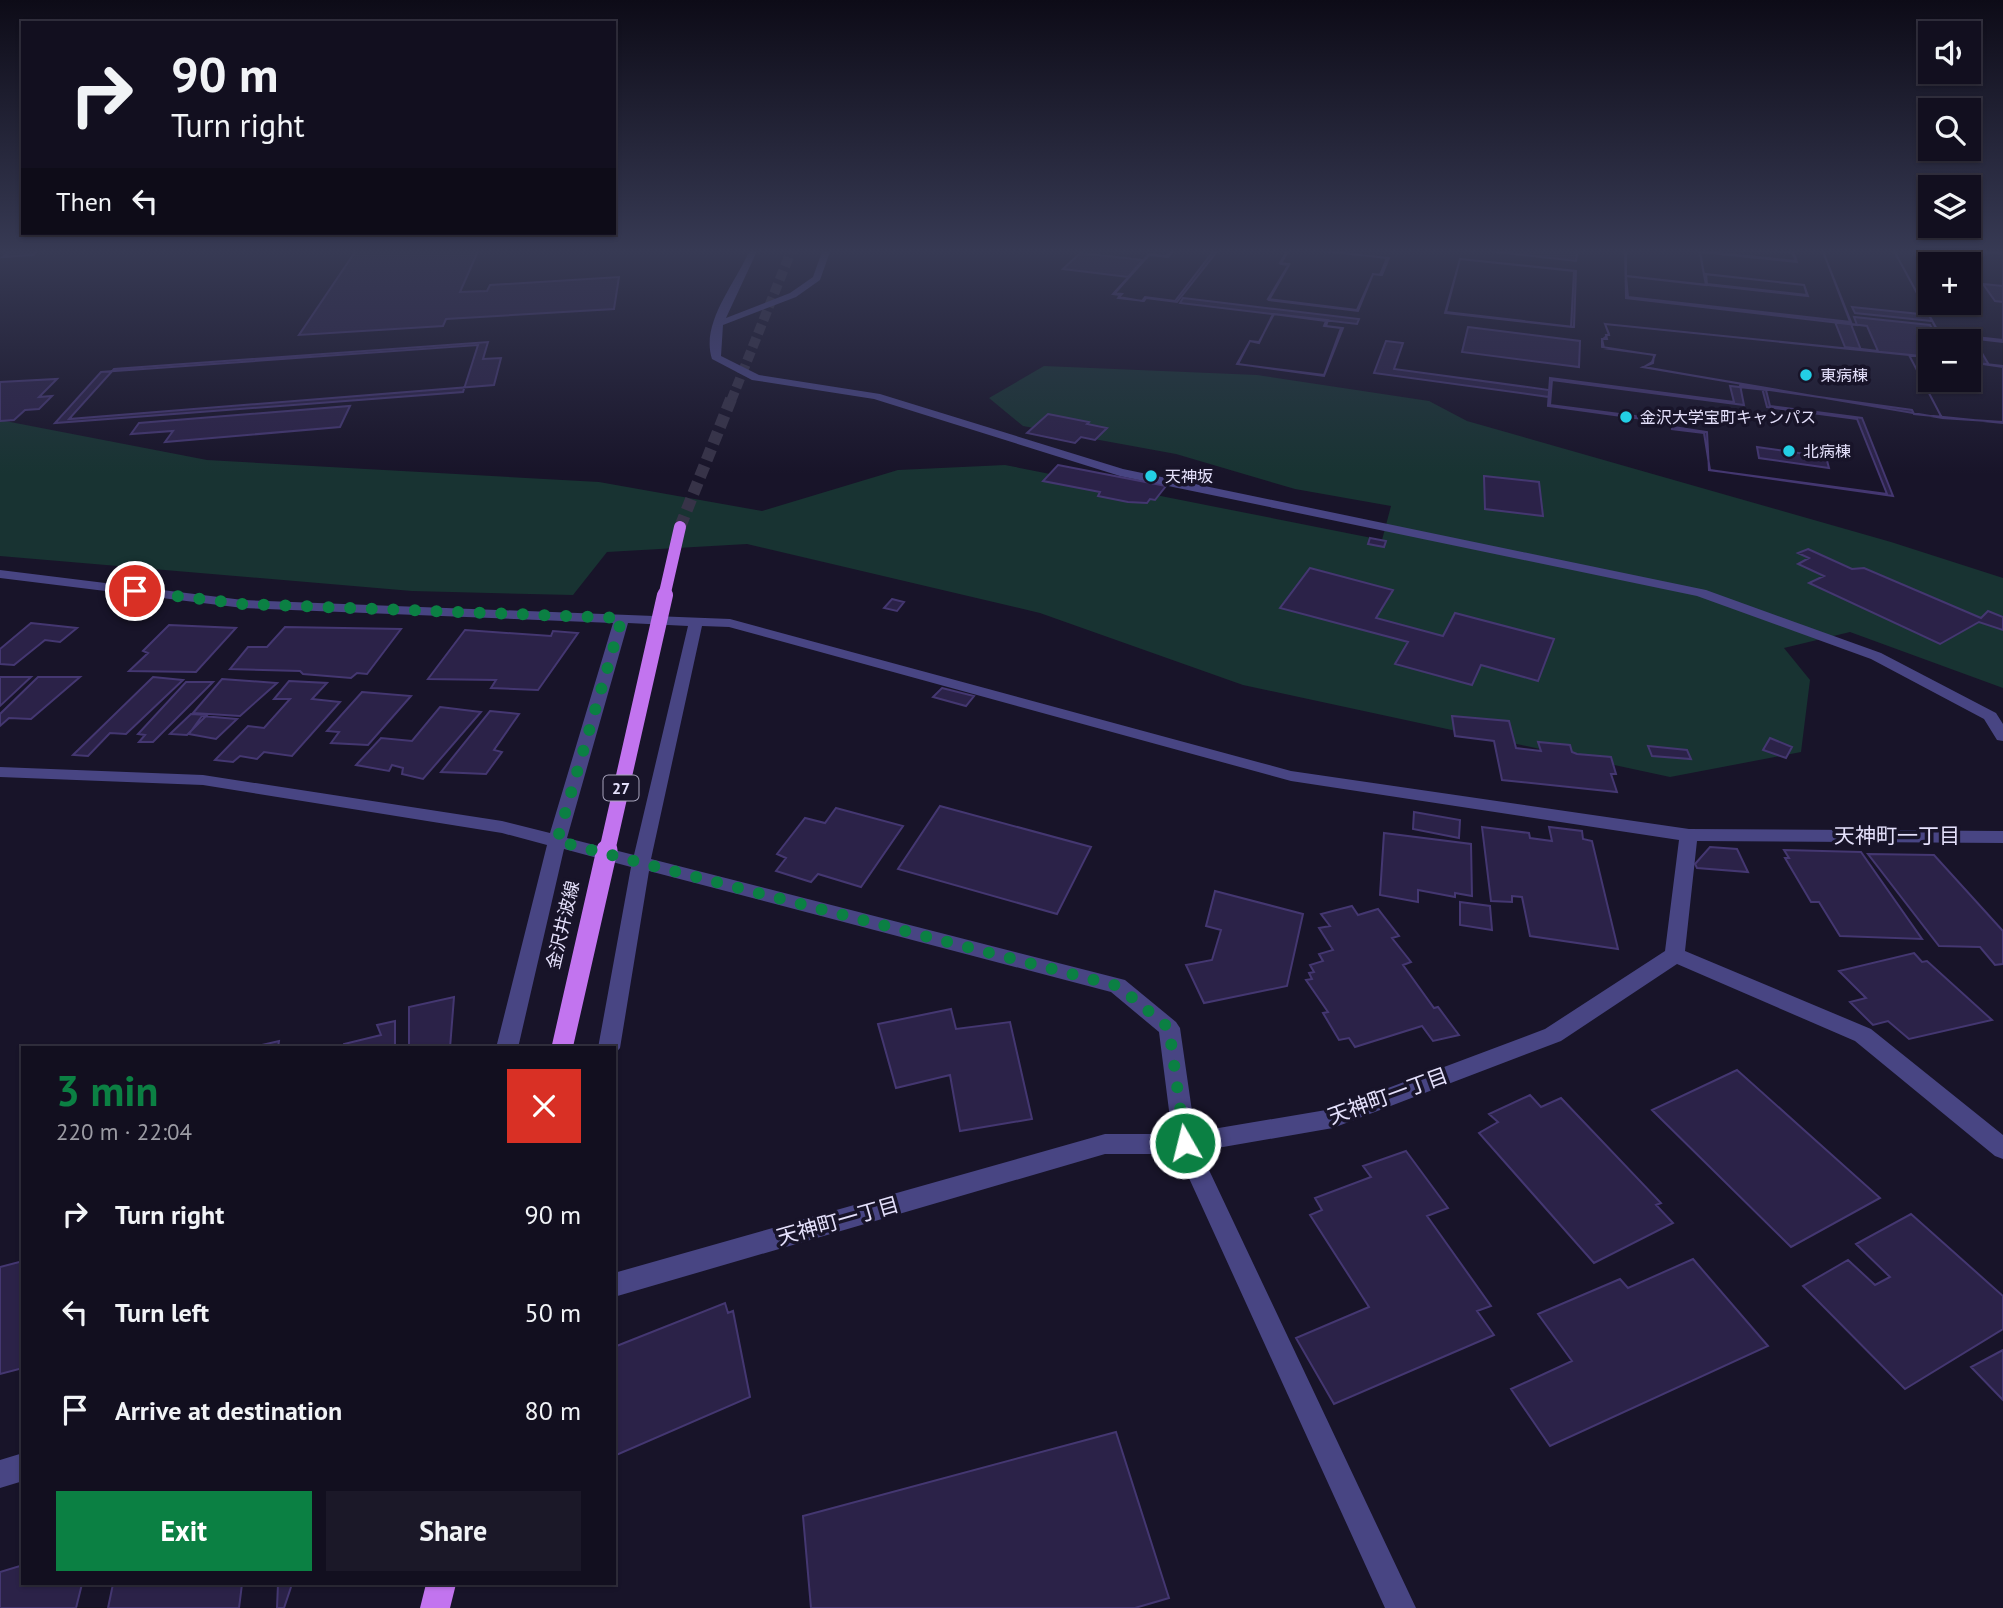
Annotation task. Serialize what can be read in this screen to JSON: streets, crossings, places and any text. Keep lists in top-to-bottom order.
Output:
{
  "streets": {
    "main road": ["27", "金沢井波線"],
    "street": ["天神町一丁目"]
  },
  "places": [
    "東病棟",
    "金沢大学宝町キャンパス",
    "北病棟",
    "天神坂"
  ],
  "page": {
    "map_buttons": ["+", "−"],
    "turn": ["90 m", "Turn right"],
    "then": "Then",
    "heading": ["3 min", "220 m · 22:04"],
    "list": [
      {
        "name": "Turn right",
        "value": "90 m"
      },
      {
        "name": "Turn left",
        "value": "50 m"
      },
      {
        "name": "Arrive at destination",
        "value": "80 m"
      }
    ],
    "buttons": ["Exit", "Share"]
  }
}
